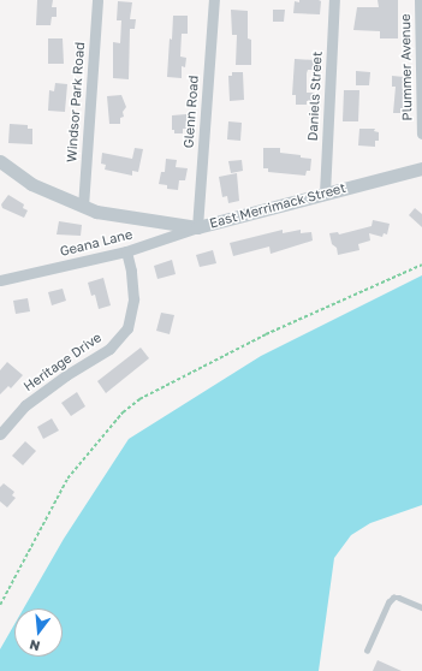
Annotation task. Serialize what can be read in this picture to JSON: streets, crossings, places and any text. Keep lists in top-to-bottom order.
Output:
{
  "streets": {
    "street": [
      "Plummer Avenue",
      "Daniels Street",
      "Windsor Park Road",
      "Glenn Road",
      "East Merrimack Street",
      "Geana Lane",
      "Heritage Drive"
    ]
  },
  "crossings": [
    ["Daniels Street", "East Merrimack Street"],
    ["Windsor Park Road", "East Merrimack Street"],
    ["Glenn Road", "East Merrimack Street"],
    ["Glenn Road", "Geana Lane"],
    ["East Merrimack Street", "Geana Lane"],
    ["Geana Lane", "Heritage Drive"]
  ],
  "north": "bottom"
}
